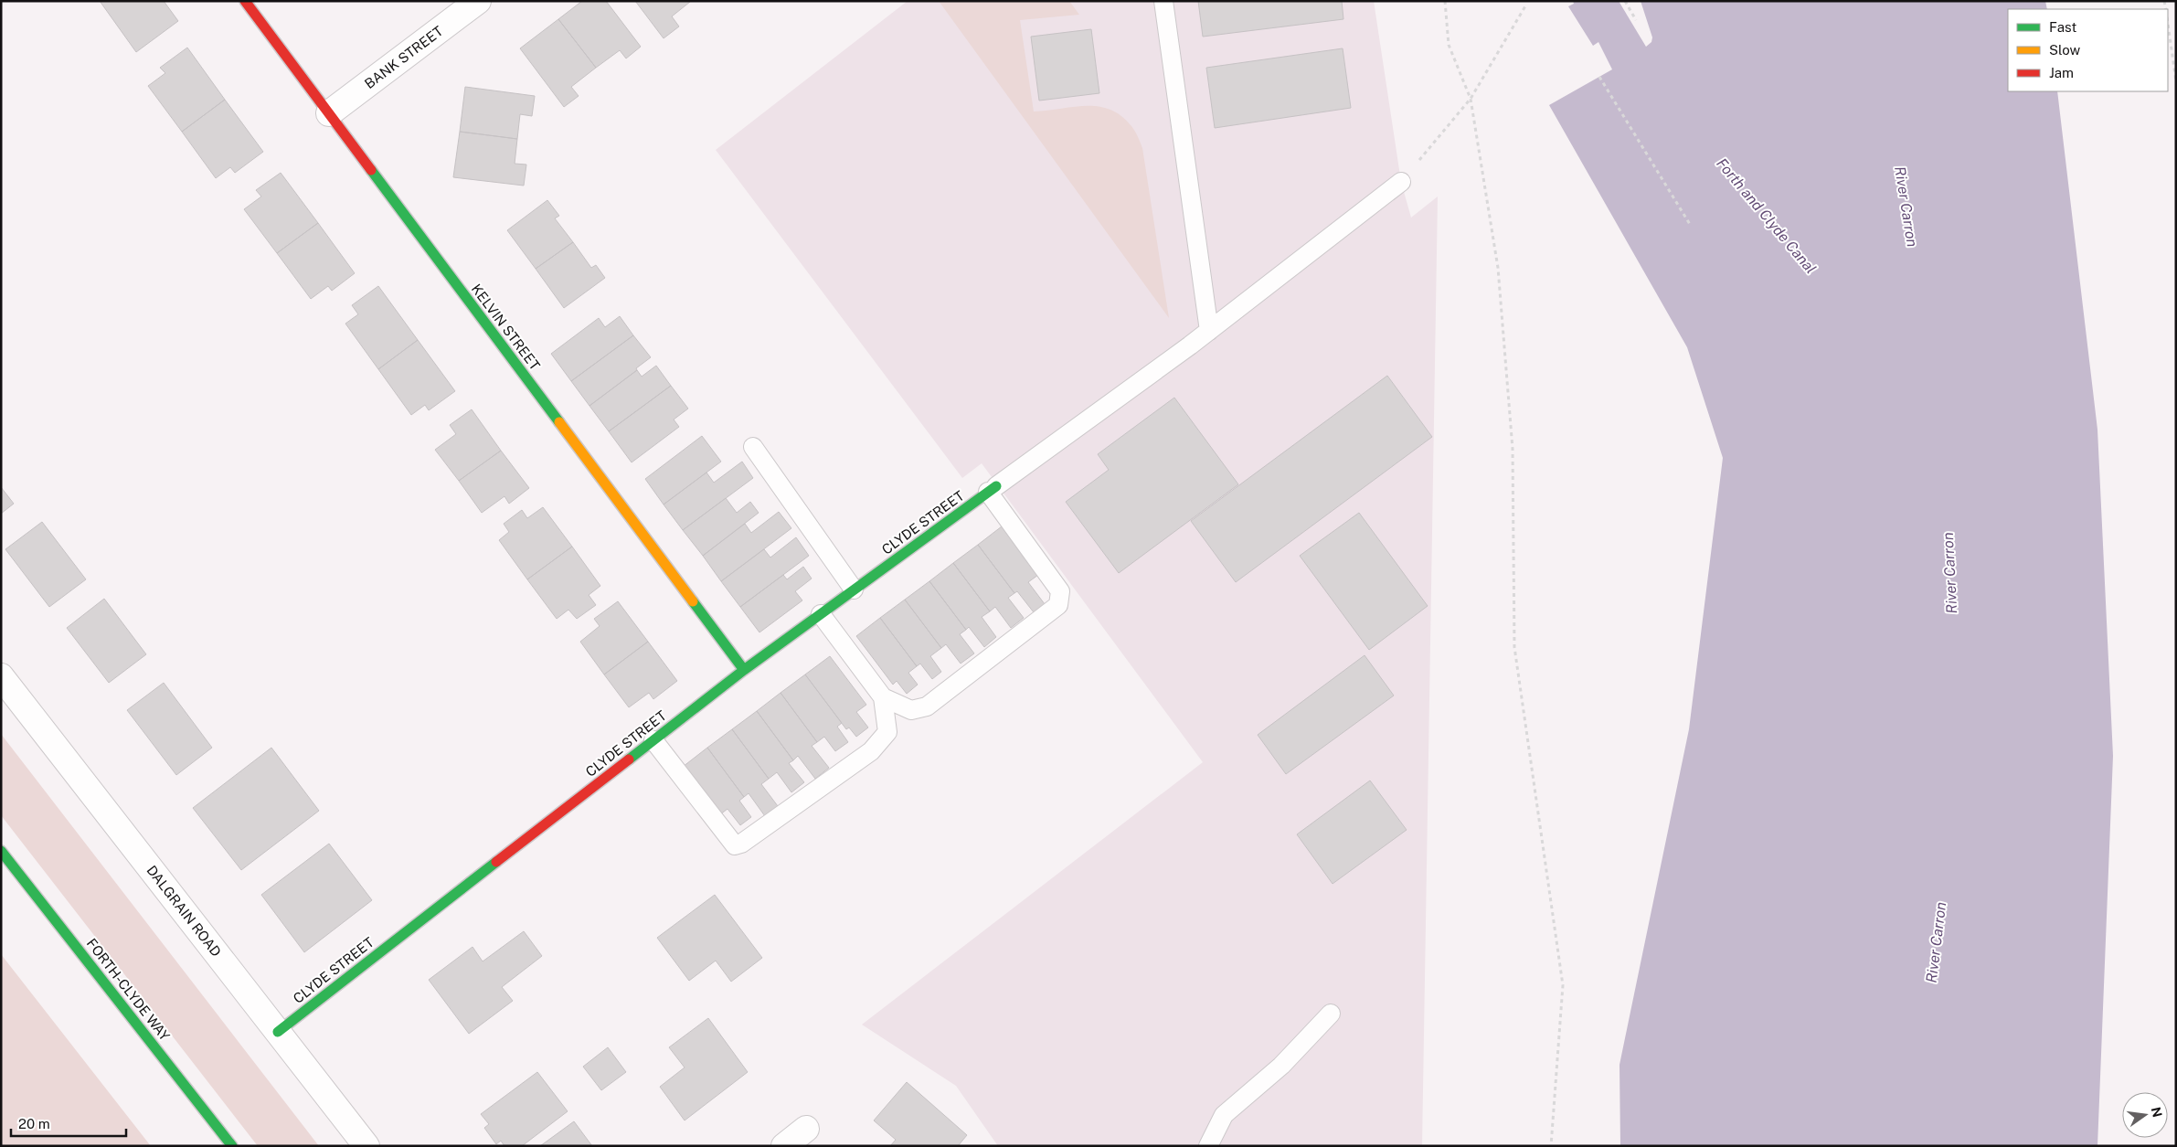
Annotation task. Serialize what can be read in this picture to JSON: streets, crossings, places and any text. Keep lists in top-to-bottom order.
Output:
{
  "streets": {
    "street": [
      "BANK STREET",
      "KELVIN STREET",
      "CLYDE STREET",
      "DALGRAIN ROAD",
      "FORTH-CLYDE WAY"
    ]
  },
  "crossings": [
    ["BANK STREET", "KELVIN STREET"],
    ["KELVIN STREET", "CLYDE STREET"],
    ["CLYDE STREET", "DALGRAIN ROAD"]
  ],
  "water": ["River Carron", "Forth and Clyde Canal"],
  "legend": ["Fast", "Slow", "Jam"],
  "scale_bar": "20 m",
  "north": "right"
}
